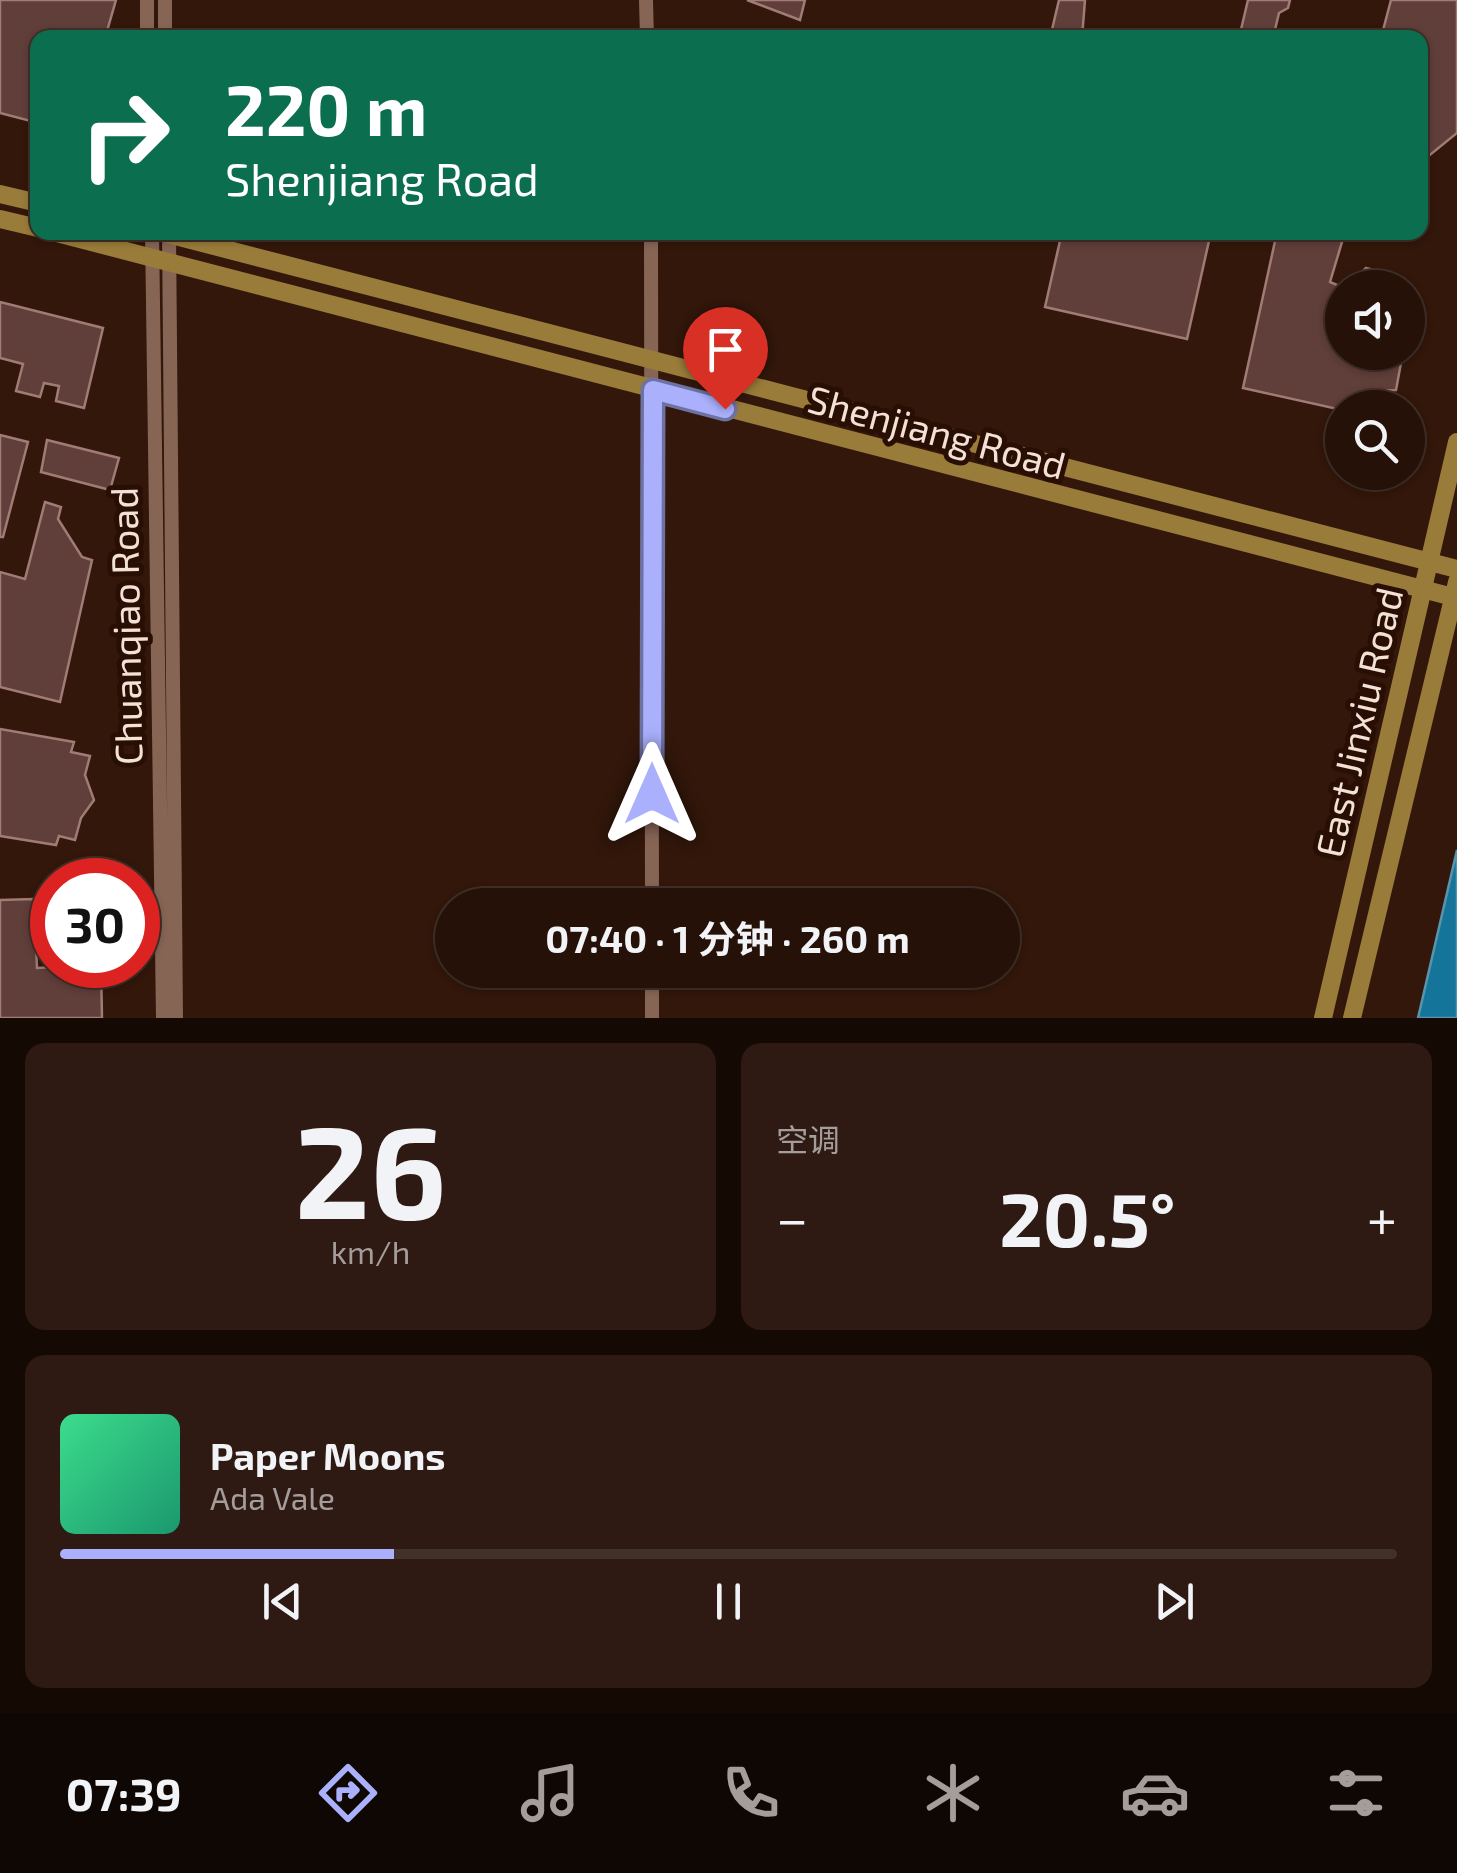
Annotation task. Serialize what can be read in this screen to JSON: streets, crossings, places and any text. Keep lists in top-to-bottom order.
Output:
{
  "streets": {
    "main road": ["Shenjiang Road", "East Jinxiu Road"],
    "street": ["Chuanqiao Road"]
  },
  "crossings": [
    ["Shenjiang Road", "Chuanqiao Road"],
    ["Shenjiang Road", "East Jinxiu Road"]
  ],
  "page": {
    "turn": ["220 m", "Shenjiang Road"],
    "limit": "30",
    "trip": "07:40 · 1 分钟 · 260 m",
    "tile": [
      ["26", "km/h"],
      "空调"
    ],
    "heat": ["−", "20.5°", "+"],
    "song": ["Paper Moons", "Ada Vale"],
    "tabs": "07:39"
  }
}
